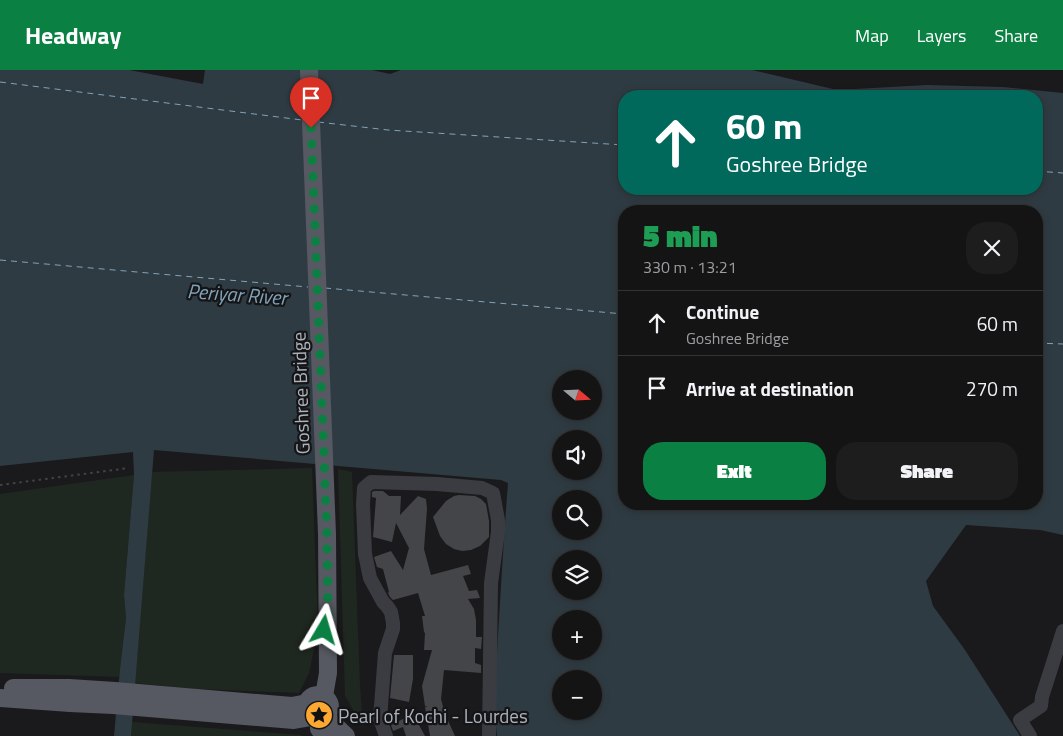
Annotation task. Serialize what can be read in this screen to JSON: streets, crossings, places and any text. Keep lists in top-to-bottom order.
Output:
{
  "streets": {
    "main road": ["Goshree Bridge"]
  },
  "water": ["Periyar River"],
  "places": {
    "place": ["Pearl of Kochi - Lourdes"]
  },
  "north": "right",
  "page": {
    "header": "Headway",
    "nav": ["Map", "Layers", "Share"],
    "turn": ["60 m", "Goshree Bridge"],
    "heading": ["5 min", "330 m · 13:21"],
    "list": [
      {
        "name": "Continue",
        "note": "Goshree Bridge",
        "value": "60 m"
      },
      {
        "name": "Arrive at destination",
        "value": "270 m"
      }
    ],
    "map_buttons": ["+", "−"],
    "buttons": ["Exit", "Share"]
  }
}
